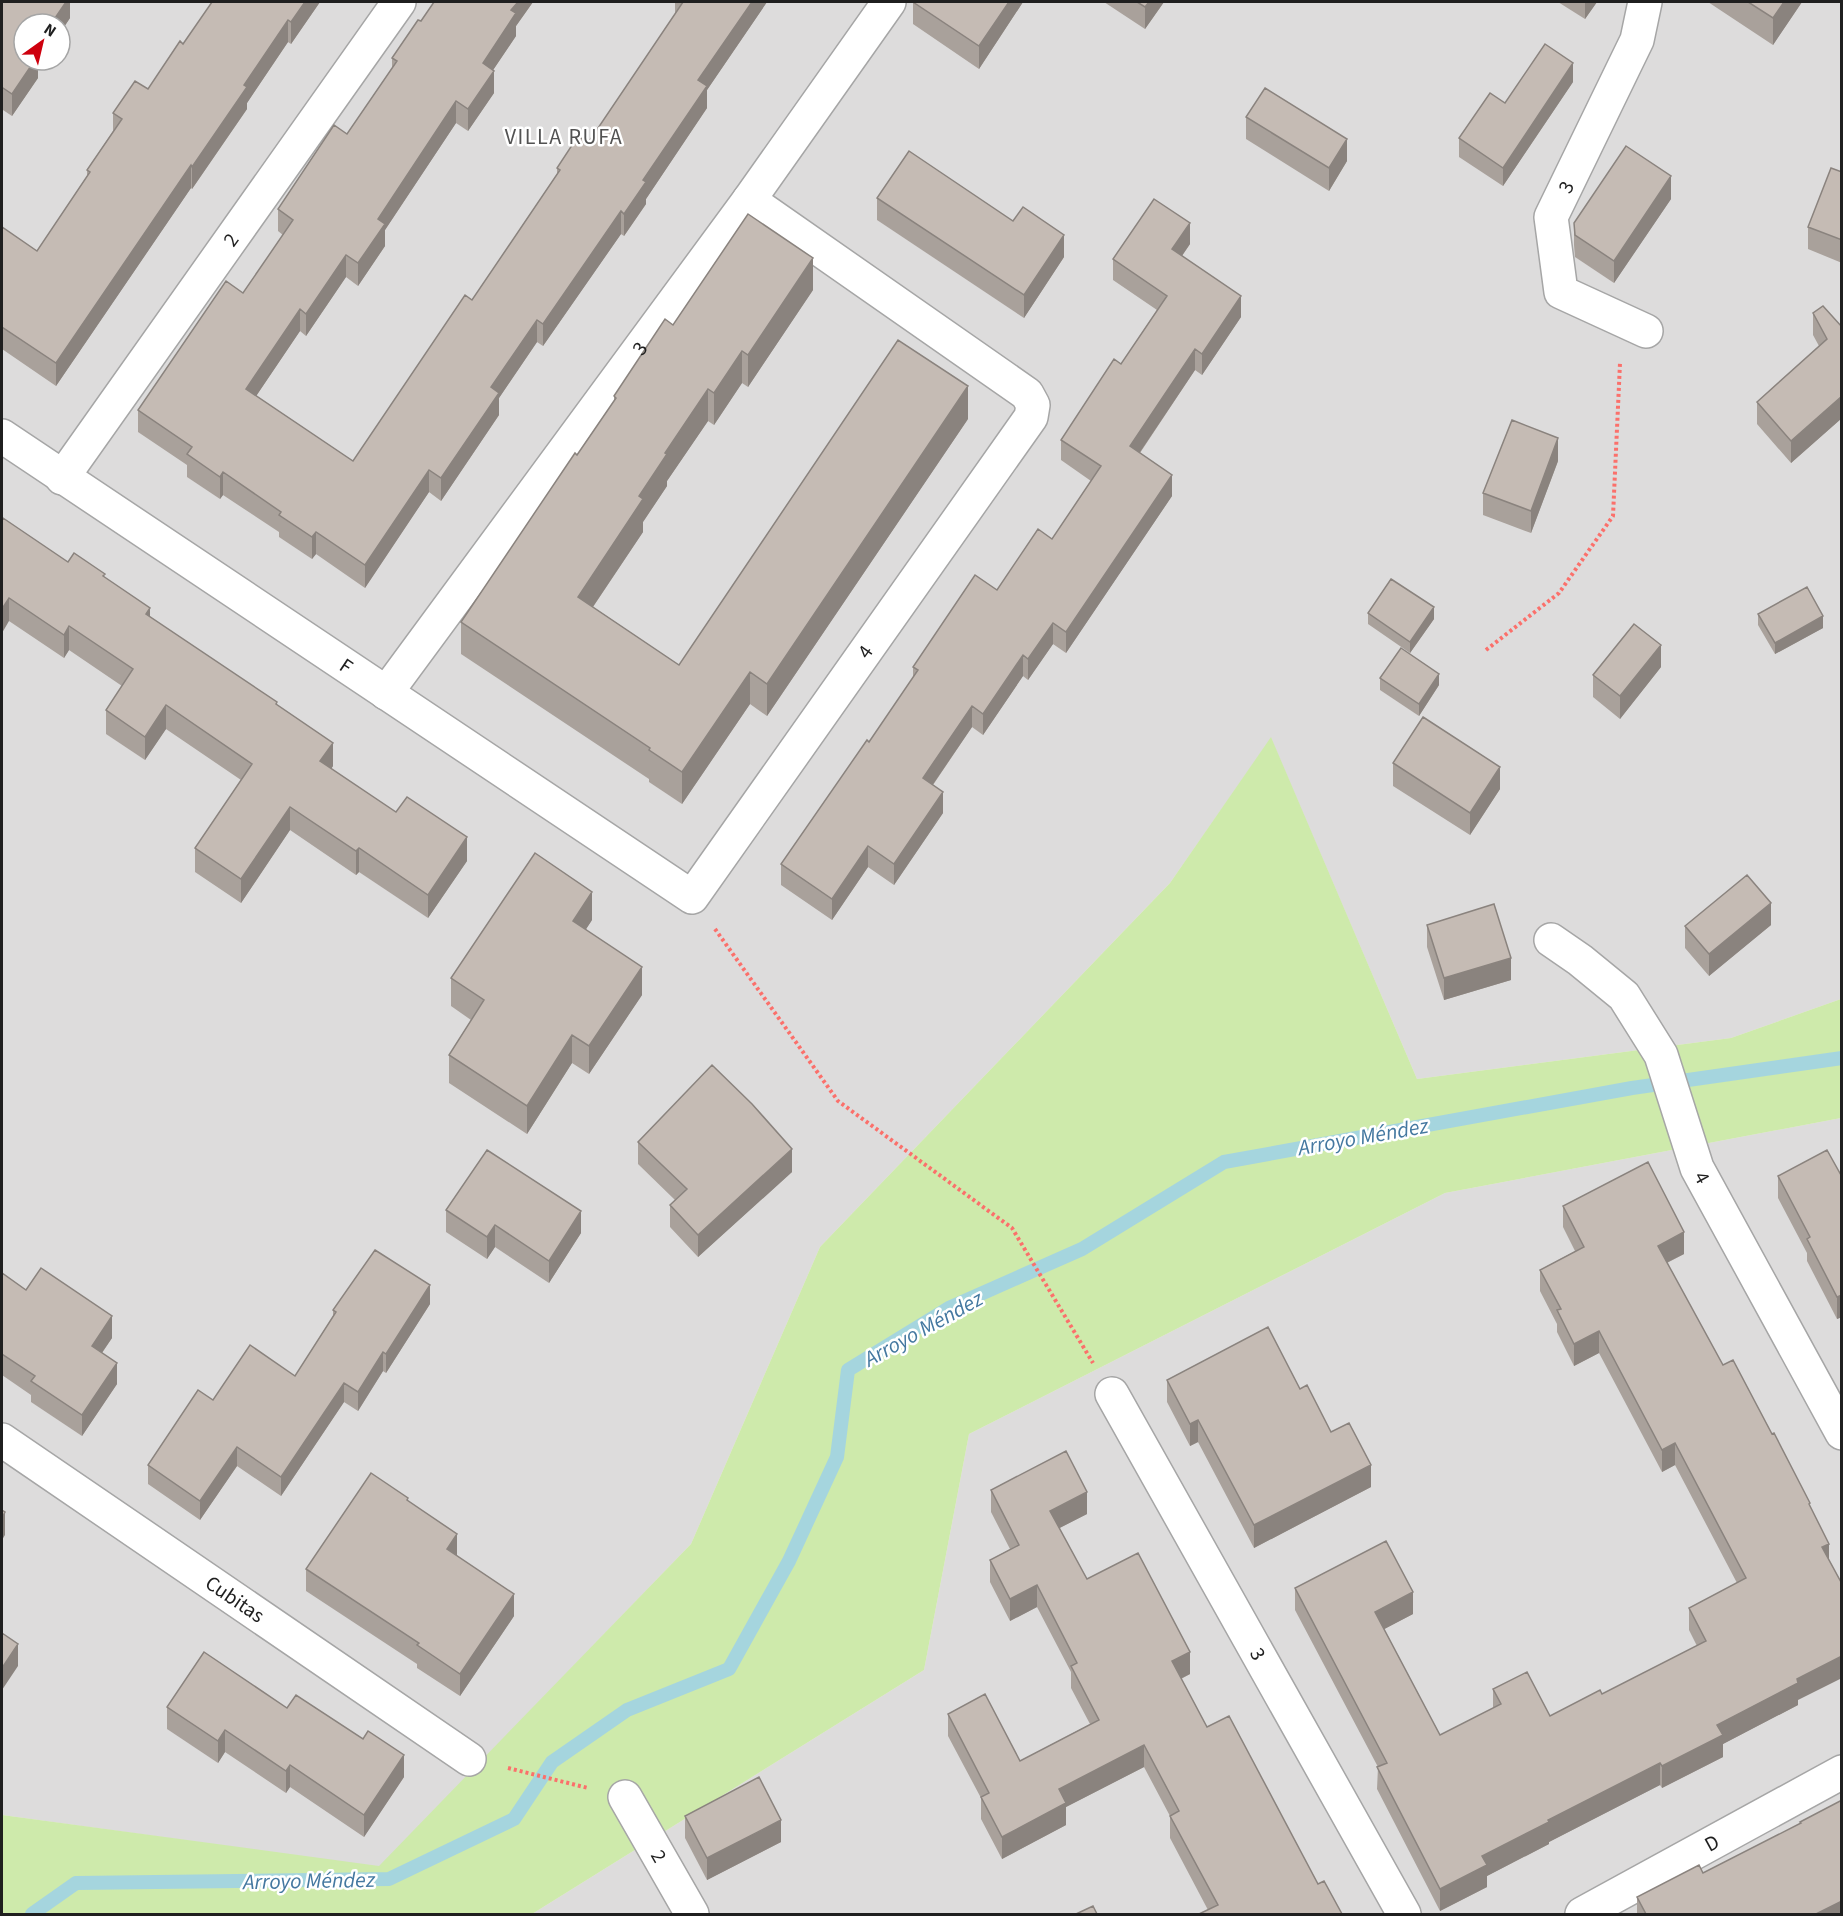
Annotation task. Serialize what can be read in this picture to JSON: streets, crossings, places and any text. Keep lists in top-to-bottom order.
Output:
{
  "streets": {
    "street": [
      "3",
      "2",
      "4",
      "F",
      "Cubitas",
      "D"
    ]
  },
  "crossings": [
    ["3", "4"],
    ["3", "F"],
    ["2", "F"],
    ["4", "F"]
  ],
  "districts": ["VILLA RUFA"],
  "water": ["Arroyo Méndez"],
  "north": "top right"
}
